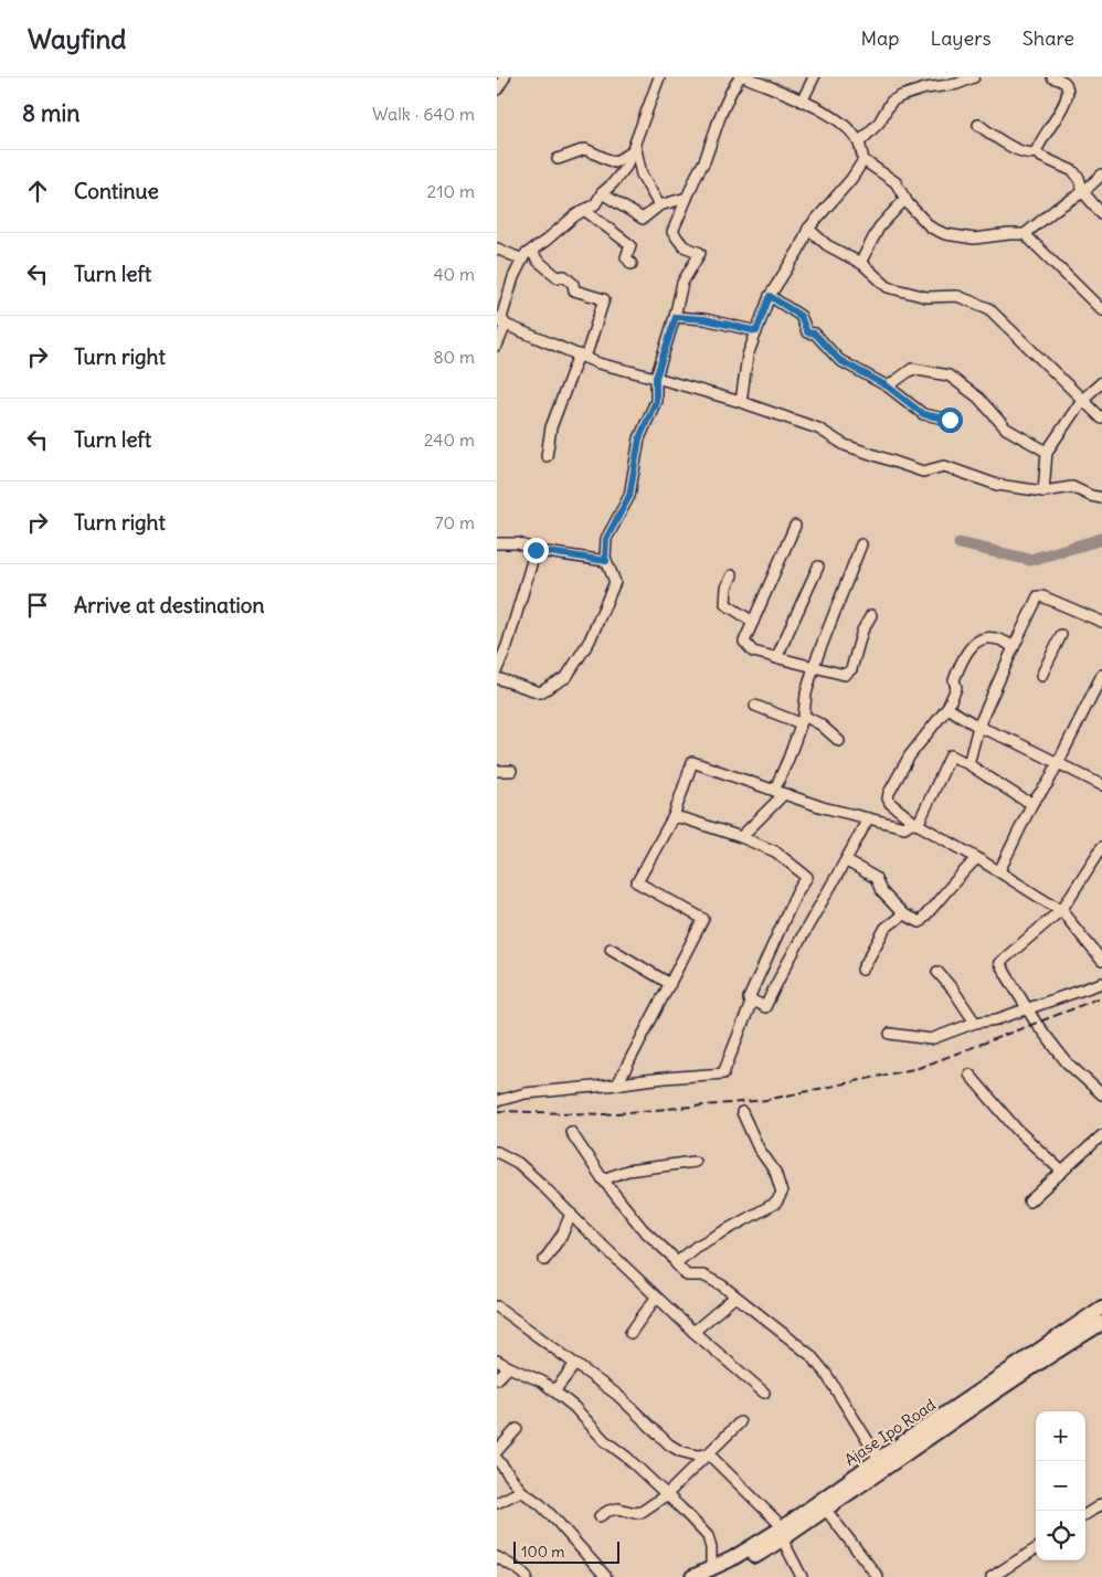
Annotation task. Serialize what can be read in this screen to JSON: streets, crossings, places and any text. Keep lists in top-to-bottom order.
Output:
{
  "streets": {
    "highway": ["Ajase Ipo Road"]
  },
  "scale_bar": "100 m",
  "page": {
    "header": "Wayfind",
    "nav": ["Map", "Layers", "Share"],
    "heading": ["8 min", "Walk · 640 m"],
    "list": [
      ["Continue", "210 m"],
      ["Turn left", "40 m"],
      ["Turn right", "80 m"],
      ["Turn left", "240 m"],
      ["Turn right", "70 m"],
      "Arrive at destination"
    ],
    "map_buttons": ["+", "−"],
    "scale": "100 m"
  }
}
